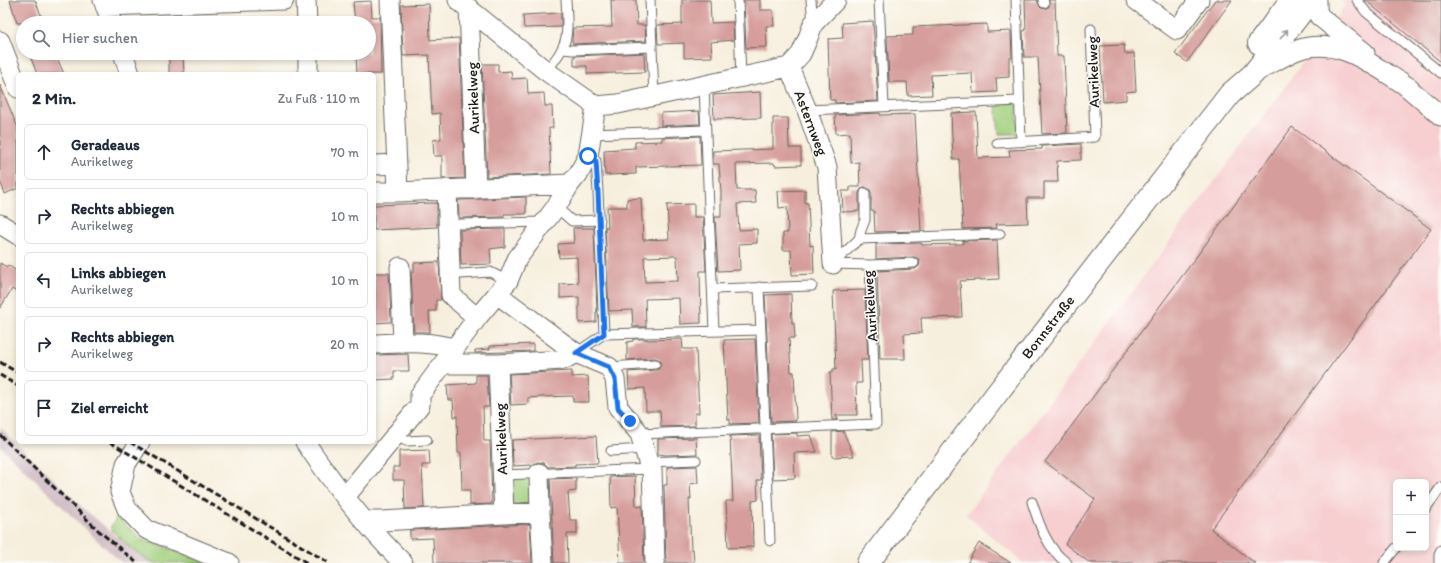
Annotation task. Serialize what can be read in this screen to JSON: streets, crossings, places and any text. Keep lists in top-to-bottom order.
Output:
{
  "streets": {
    "main road": ["Bonnstraße"],
    "street": ["Aurikelweg", "Asternweg"]
  },
  "crossings": [
    ["Aurikelweg", "Asternweg"]
  ],
  "page": {
    "search": "Hier suchen",
    "heading": ["2 Min.", "Zu Fuß · 110 m"],
    "list": [
      ["Geradeaus", "Aurikelweg", "70 m"],
      ["Rechts abbiegen", "Aurikelweg", "10 m"],
      ["Links abbiegen", "Aurikelweg", "10 m"],
      ["Rechts abbiegen", "Aurikelweg", "20 m"],
      "Ziel erreicht"
    ],
    "map_buttons": ["+", "−"]
  }
}
